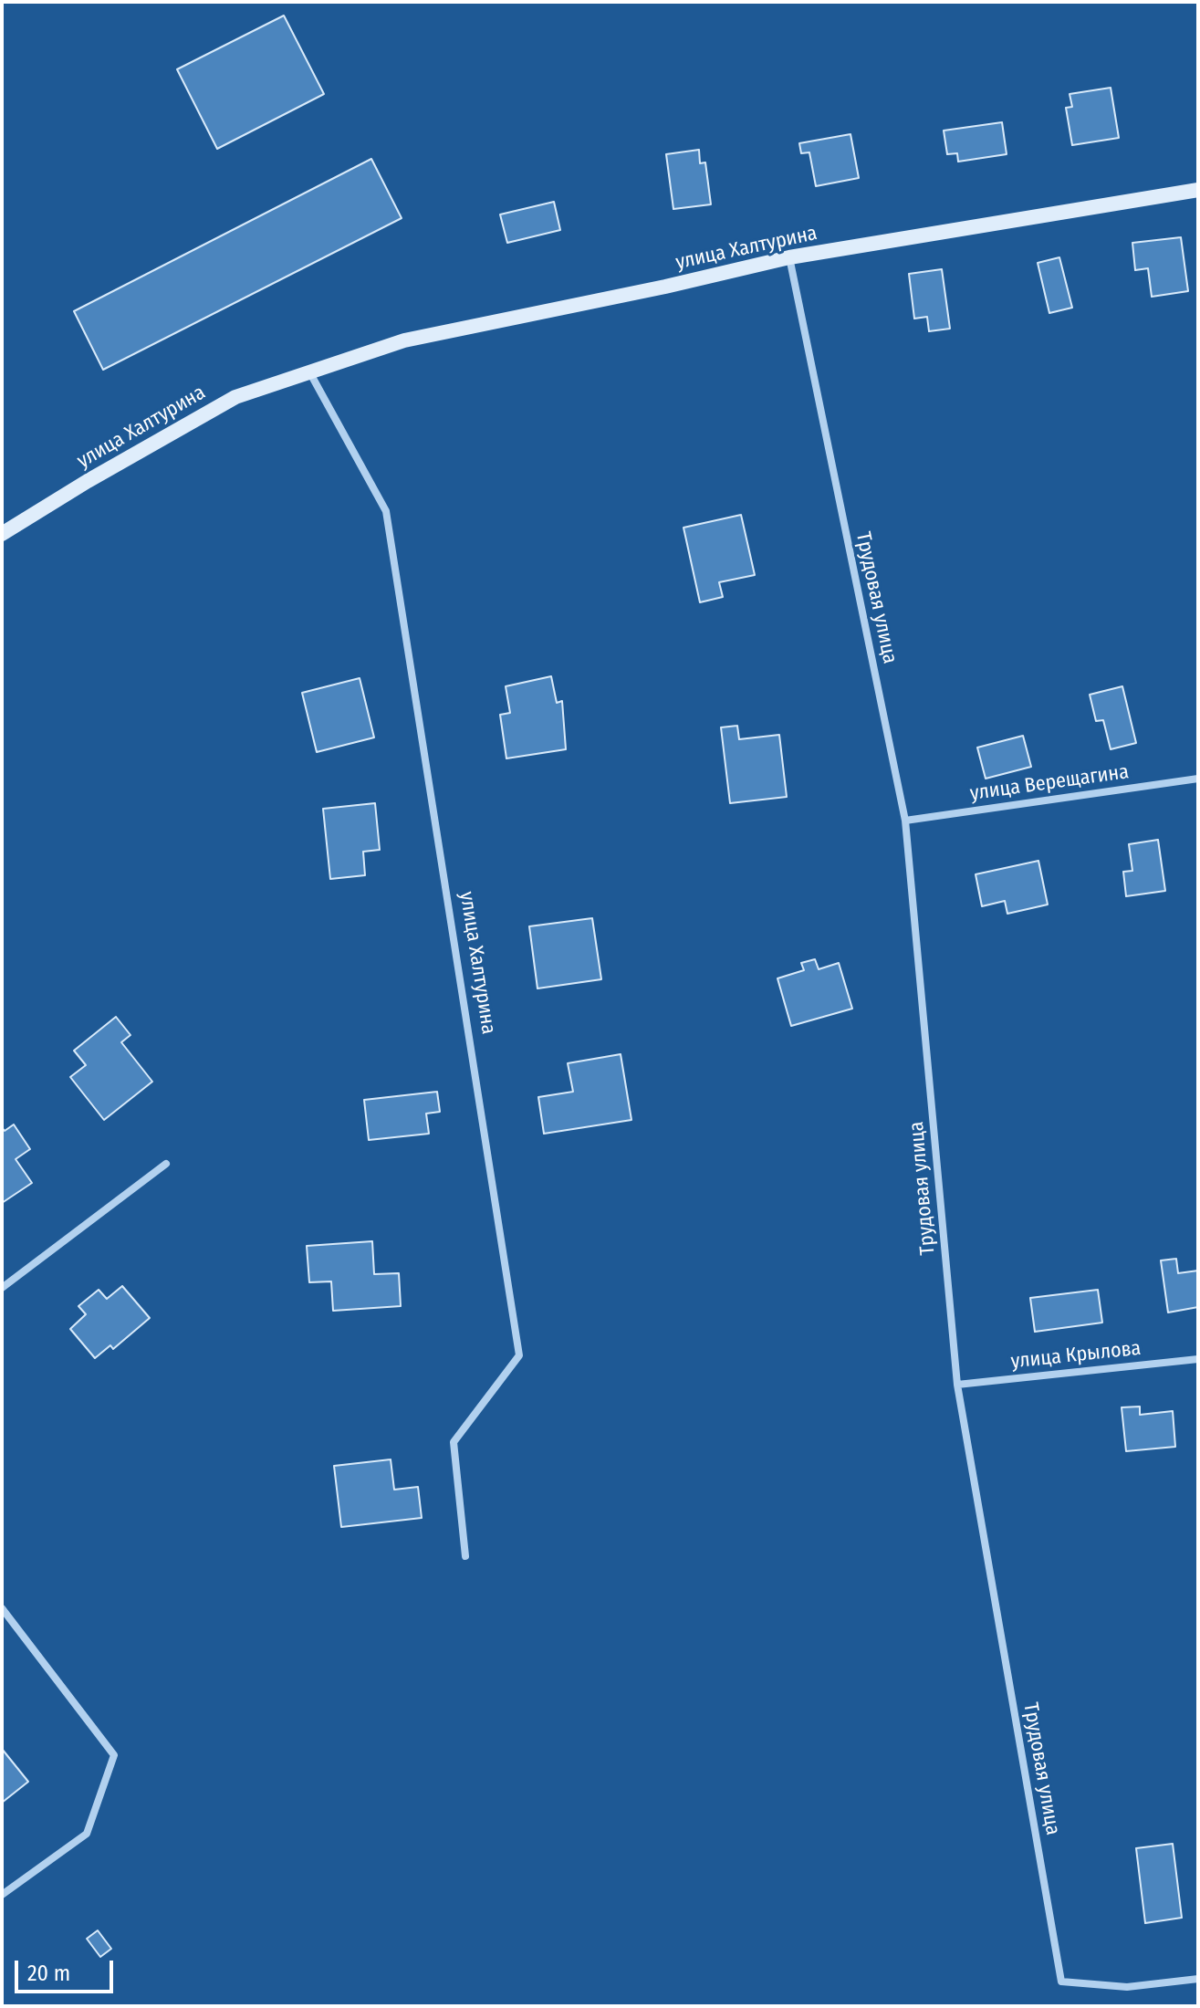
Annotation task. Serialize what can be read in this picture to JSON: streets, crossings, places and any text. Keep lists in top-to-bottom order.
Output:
{
  "streets": {
    "main road": ["улица Халтурина"],
    "street": ["Трудовая улица", "улица Верещагина", "улица Крылова"]
  },
  "crossings": [
    ["улица Халтурина", "Трудовая улица"],
    ["Трудовая улица", "улица Верещагина"],
    ["Трудовая улица", "улица Крылова"]
  ],
  "scale_bar": "20 m"
}
